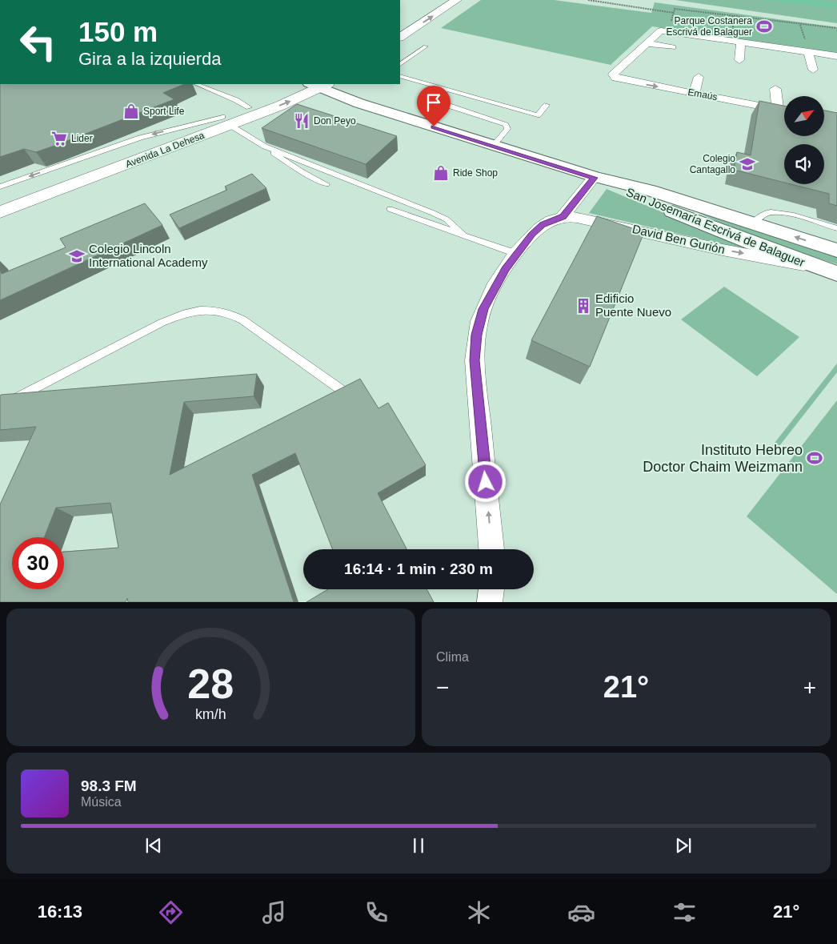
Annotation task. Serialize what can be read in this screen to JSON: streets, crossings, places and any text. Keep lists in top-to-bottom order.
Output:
{
  "streets": {
    "main road": ["Avenida La Dehesa"],
    "street": ["Emaús", "San Josemaría Escrivá de Balaguer", "David Ben Gurión"]
  },
  "crossings": [
    ["Avenida La Dehesa", "San Josemaría Escrivá de Balaguer"],
    ["San Josemaría Escrivá de Balaguer", "David Ben Gurión"]
  ],
  "places": {
    "sports": ["Parque Costanera Escrivá de Balaguer", "Instituto Hebreo Doctor Chaim Weizmann"],
    "shop": ["Sport Life", "Ride Shop"],
    "restaurant": ["Don Peyo"],
    "supermarket": ["Lider"],
    "school or university": ["Colegio Cantagallo", "Colegio Lincoln International Academy"],
    "building": ["Edificio Puente Nuevo"]
  },
  "north": "top right",
  "page": {
    "turn": ["150 m", "Gira a la izquierda"],
    "limit": "30",
    "trip": "16:14 · 1 min · 230 m",
    "tile": "Clima",
    "heat": ["−", "21°", "+"],
    "song": ["98.3 FM", "Música"],
    "tabs": ["16:13", "21°"],
    "gauge": ["28", "km/h"]
  }
}
